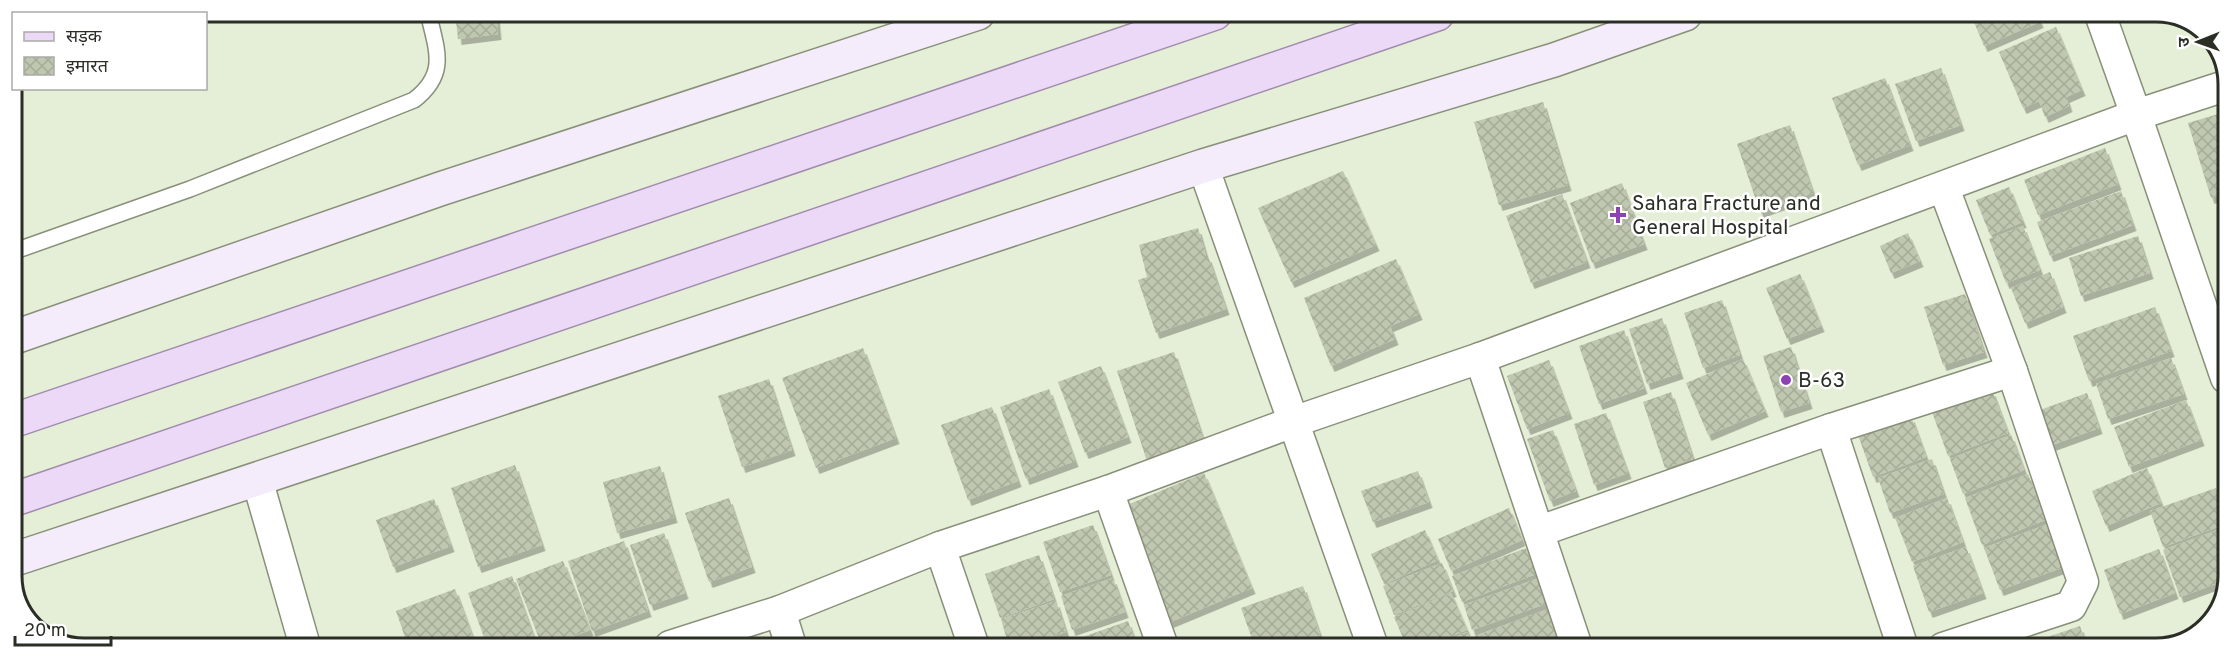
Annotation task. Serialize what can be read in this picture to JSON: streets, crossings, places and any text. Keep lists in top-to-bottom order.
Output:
{
  "places": {
    "health": ["Sahara Fracture and General Hospital"],
    "other": ["B-63"]
  },
  "legend": ["सड़क", "इमारत"],
  "scale_bar": "20 m",
  "north": "left"
}
